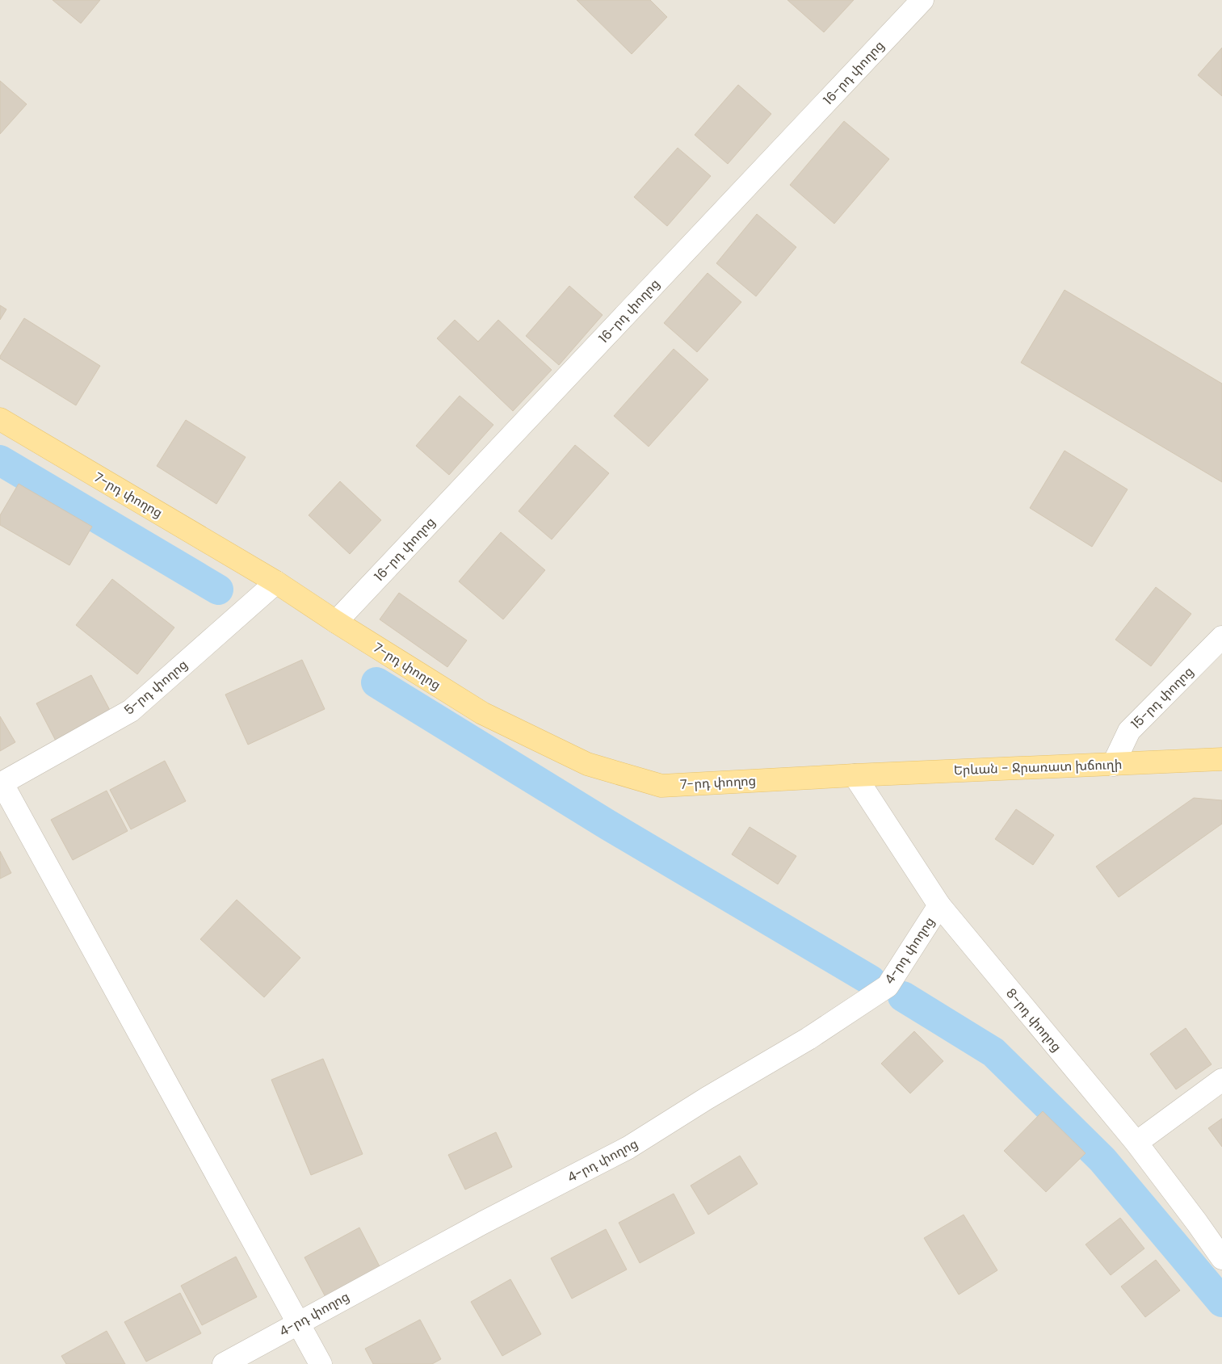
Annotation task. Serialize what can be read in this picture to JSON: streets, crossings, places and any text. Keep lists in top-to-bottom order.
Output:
{
  "streets": {
    "main road": ["7-րդ փողոց", "Երևան - Ջրառատ խճուղի"],
    "street": [
      "16-րդ փողոց",
      "5-րդ փողոց",
      "15-րդ փողոց",
      "4-րդ փողոց",
      "8-րդ փողոց"
    ]
  },
  "crossings": [
    ["16-րդ փողոց", "7-րդ փողոց"],
    ["7-րդ փողոց", "5-րդ փողոց"],
    ["7-րդ փողոց", "Երևան - Ջրառատ խճուղի"],
    ["7-րդ փողոց", "8-րդ փողոց"],
    ["15-րդ փողոց", "Երևան - Ջրառատ խճուղի"],
    ["Երևան - Ջրառատ խճուղի", "8-րդ փողոց"],
    ["4-րդ փողոց", "8-րդ փողոց"]
  ]
}
